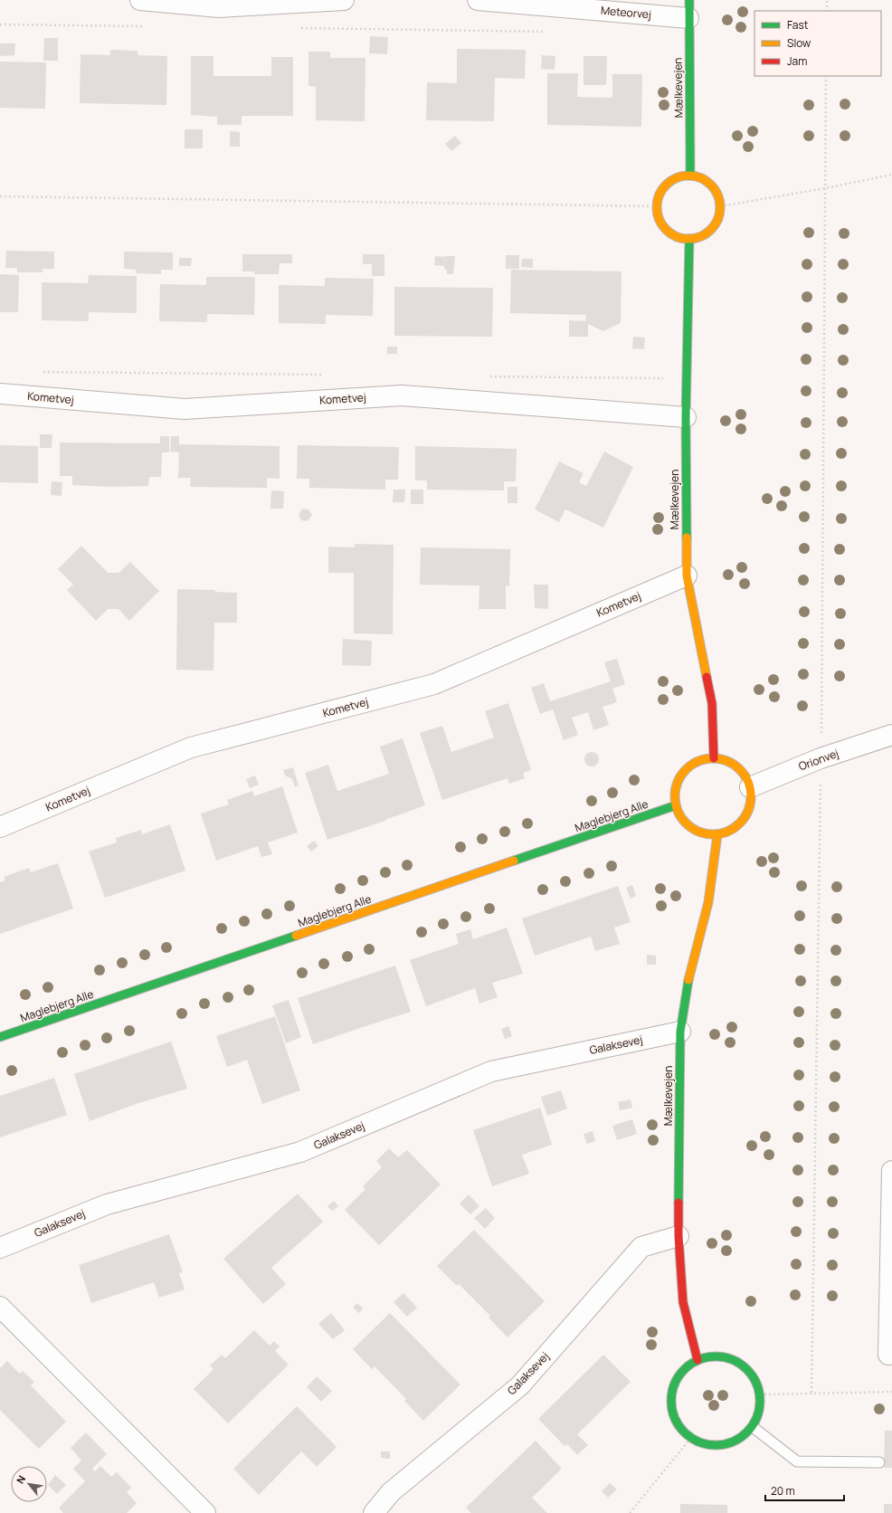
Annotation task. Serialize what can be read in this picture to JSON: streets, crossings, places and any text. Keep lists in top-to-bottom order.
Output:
{
  "streets": {
    "street": [
      "Meteorvej",
      "Mælkevejen",
      "Kometvej",
      "Orionvej",
      "Maglebjerg Alle",
      "Galaksevej"
    ]
  },
  "crossings": [
    ["Meteorvej", "Mælkevejen"],
    ["Mælkevejen", "Kometvej"],
    ["Mælkevejen", "Orionvej"],
    ["Mælkevejen", "Maglebjerg Alle"],
    ["Mælkevejen", "Galaksevej"],
    ["Orionvej", "Maglebjerg Alle"]
  ],
  "legend": ["Fast", "Slow", "Jam"],
  "scale_bar": "20 m",
  "north": "top left"
}
